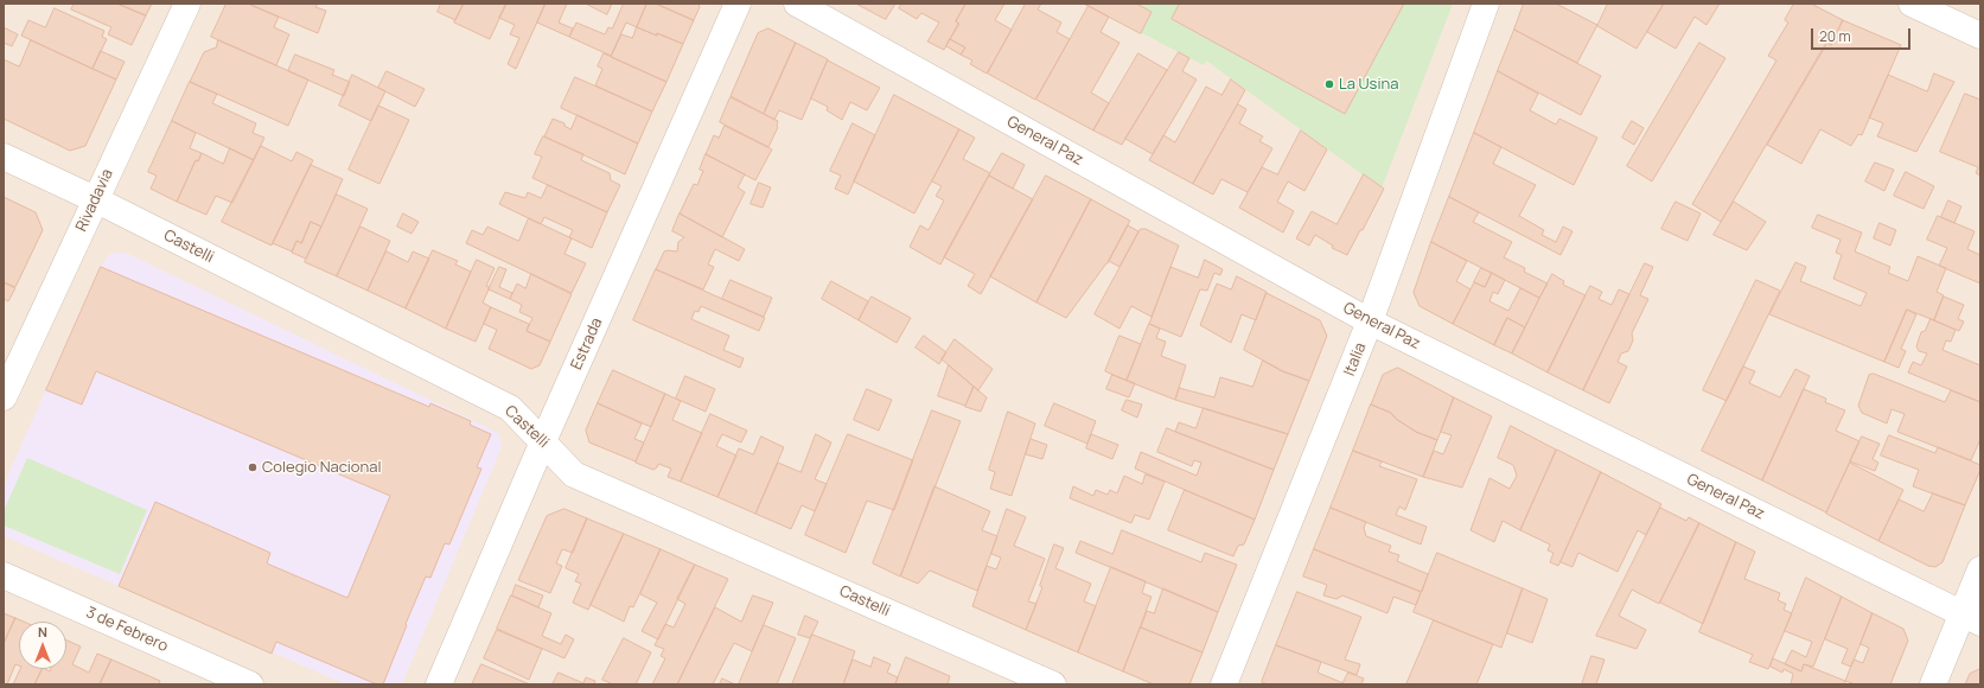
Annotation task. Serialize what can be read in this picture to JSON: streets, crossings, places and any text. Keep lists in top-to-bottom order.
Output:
{
  "streets": {
    "street": [
      "General Paz",
      "Rivadavia",
      "Castelli",
      "Estrada",
      "Italia",
      "3 de Febrero"
    ]
  },
  "crossings": [
    ["General Paz", "Italia"],
    ["Rivadavia", "Castelli"],
    ["Castelli", "Estrada"]
  ],
  "places": ["La Usina", "Colegio Nacional"],
  "scale_bar": "20 m",
  "north": "top"
}
